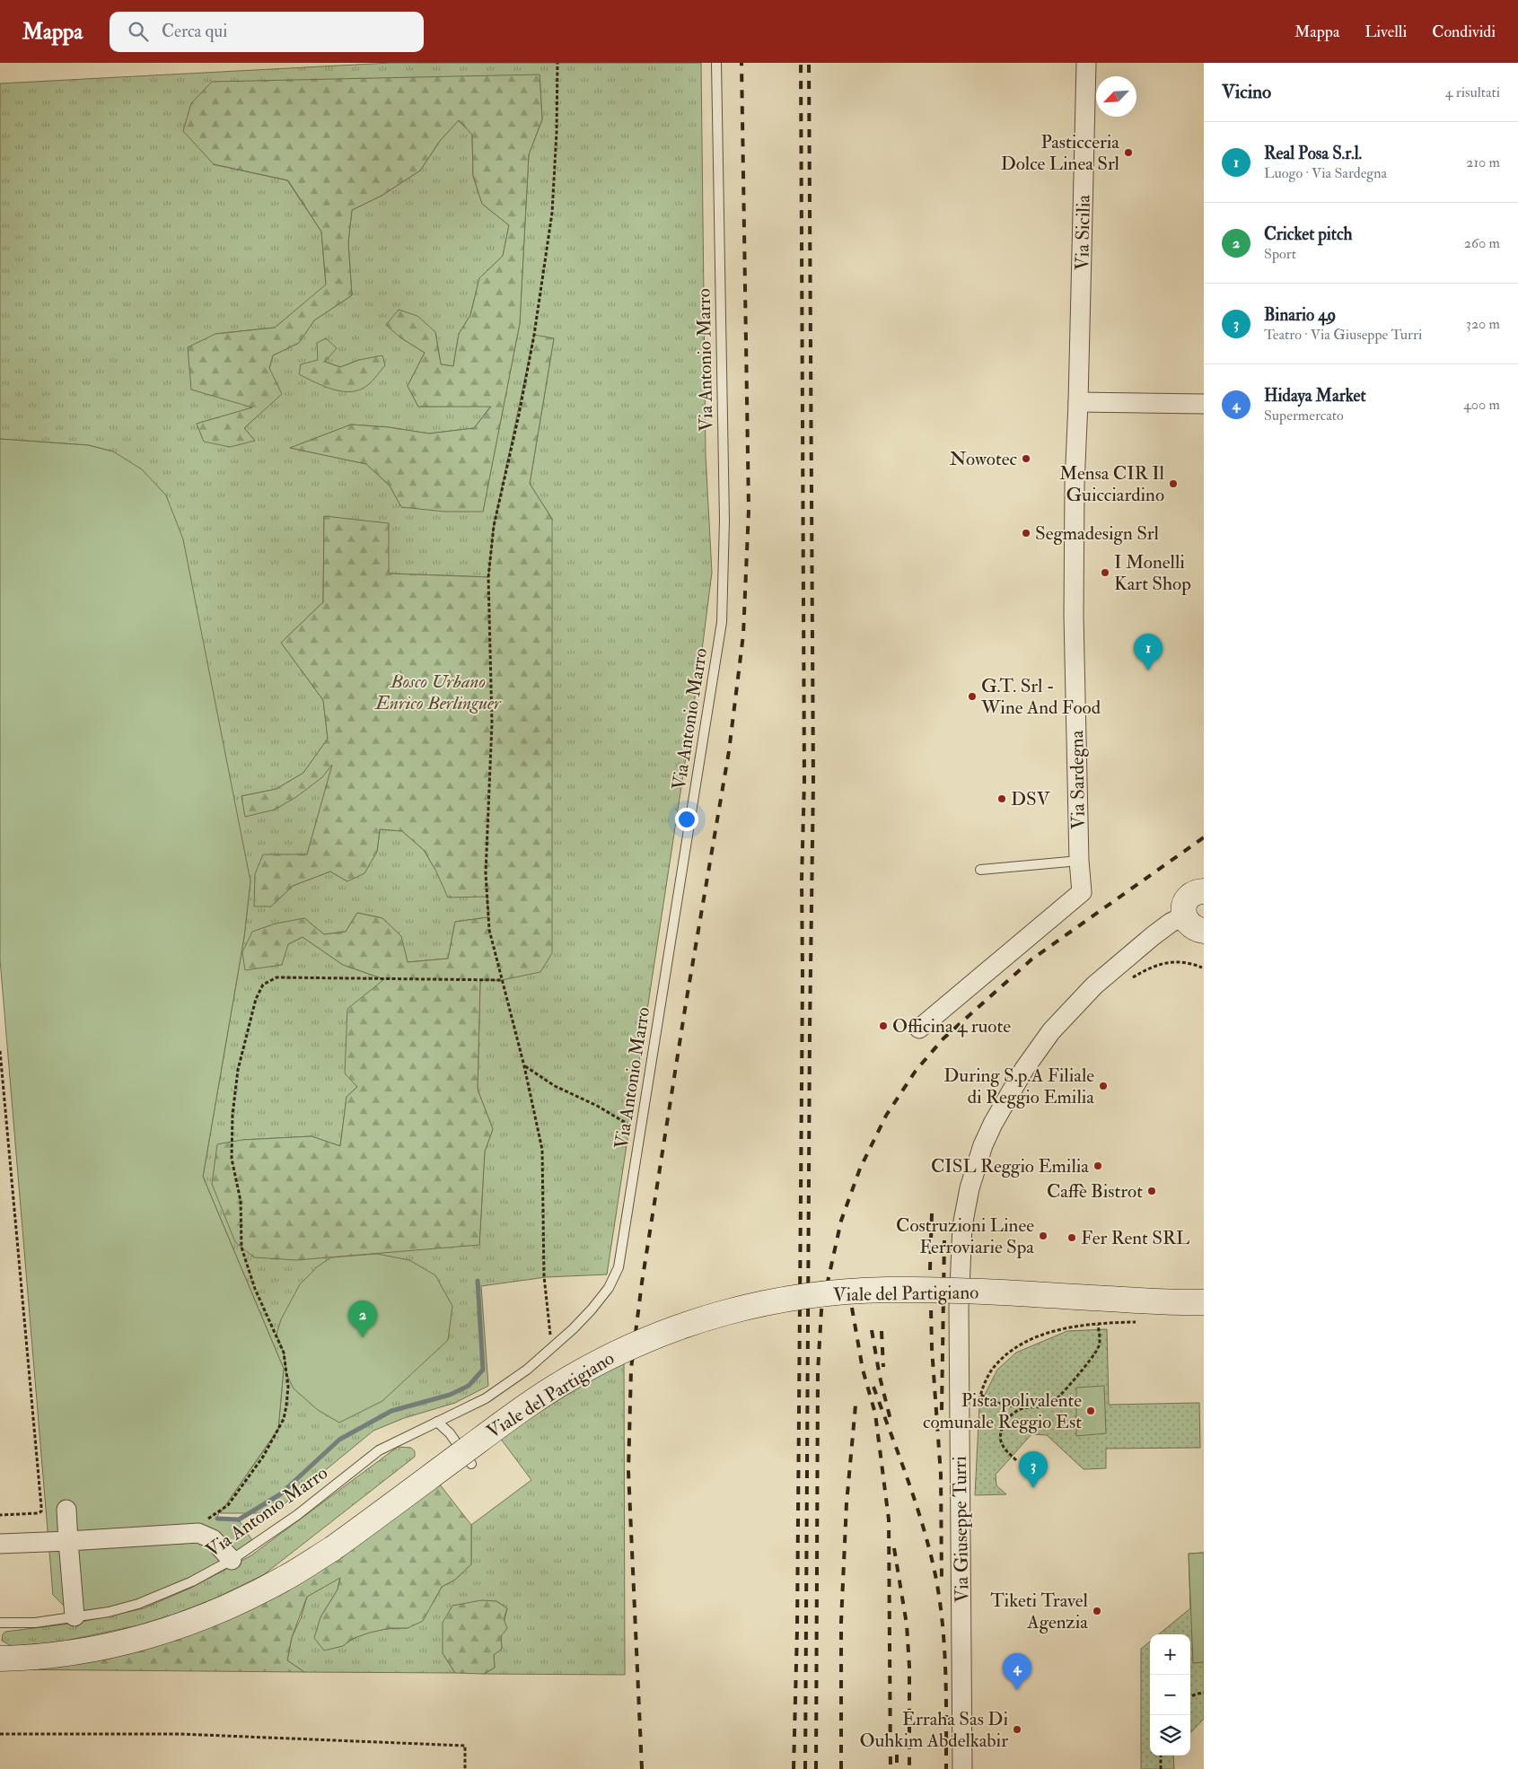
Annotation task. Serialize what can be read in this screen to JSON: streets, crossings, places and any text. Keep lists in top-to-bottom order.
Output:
{
  "streets": {
    "main road": ["Viale del Partigiano"],
    "street": ["Via Sicilia", "Via Sardegna", "Via Giuseppe Turri"],
    "lane": ["Via Antonio Marro"]
  },
  "crossings": [
    ["Via Sicilia", "Via Sardegna"]
  ],
  "parks": ["Bosco Urbano Enrico Berlinguer"],
  "places": [
    "Pasticceria Dolce Linea Srl",
    "Nowotec",
    "Mensa CIR Il Guicciardino",
    "Segmadesign Srl",
    "I Monelli Kart Shop",
    "G.T. Srl - Wine And Food",
    "DSV",
    "Officina 4 ruote",
    "During S.p.A Filiale di Reggio Emilia",
    "CISL Reggio Emilia",
    "Caffè Bistrot",
    "Costruzioni Linee Ferroviarie Spa",
    "Fer Rent SRL",
    "Pista polivalente comunale Reggio Est",
    "Tiketi Travel Agenzia",
    "Erraha Sas Di Ouhkim Abdelkabir"
  ],
  "north": "bottom left",
  "page": {
    "header": "Mappa",
    "search": "Cerca qui",
    "nav": ["Mappa", "Livelli", "Condividi"],
    "heading": ["Vicino", "4 risultati"],
    "list": [
      {
        "mark": "1",
        "name": "Real Posa S.r.l.",
        "note": "Luogo · Via Sardegna",
        "value": "210 m"
      },
      {
        "mark": "2",
        "name": "Cricket pitch",
        "note": "Sport",
        "value": "260 m"
      },
      {
        "mark": "3",
        "name": "Binario 49",
        "note": "Teatro · Via Giuseppe Turri",
        "value": "320 m"
      },
      {
        "mark": "4",
        "name": "Hidaya Market",
        "note": "Supermercato",
        "value": "400 m"
      }
    ],
    "pins": [
      "1",
      "2",
      "3",
      "4"
    ],
    "map_buttons": ["+", "−"]
  }
}
